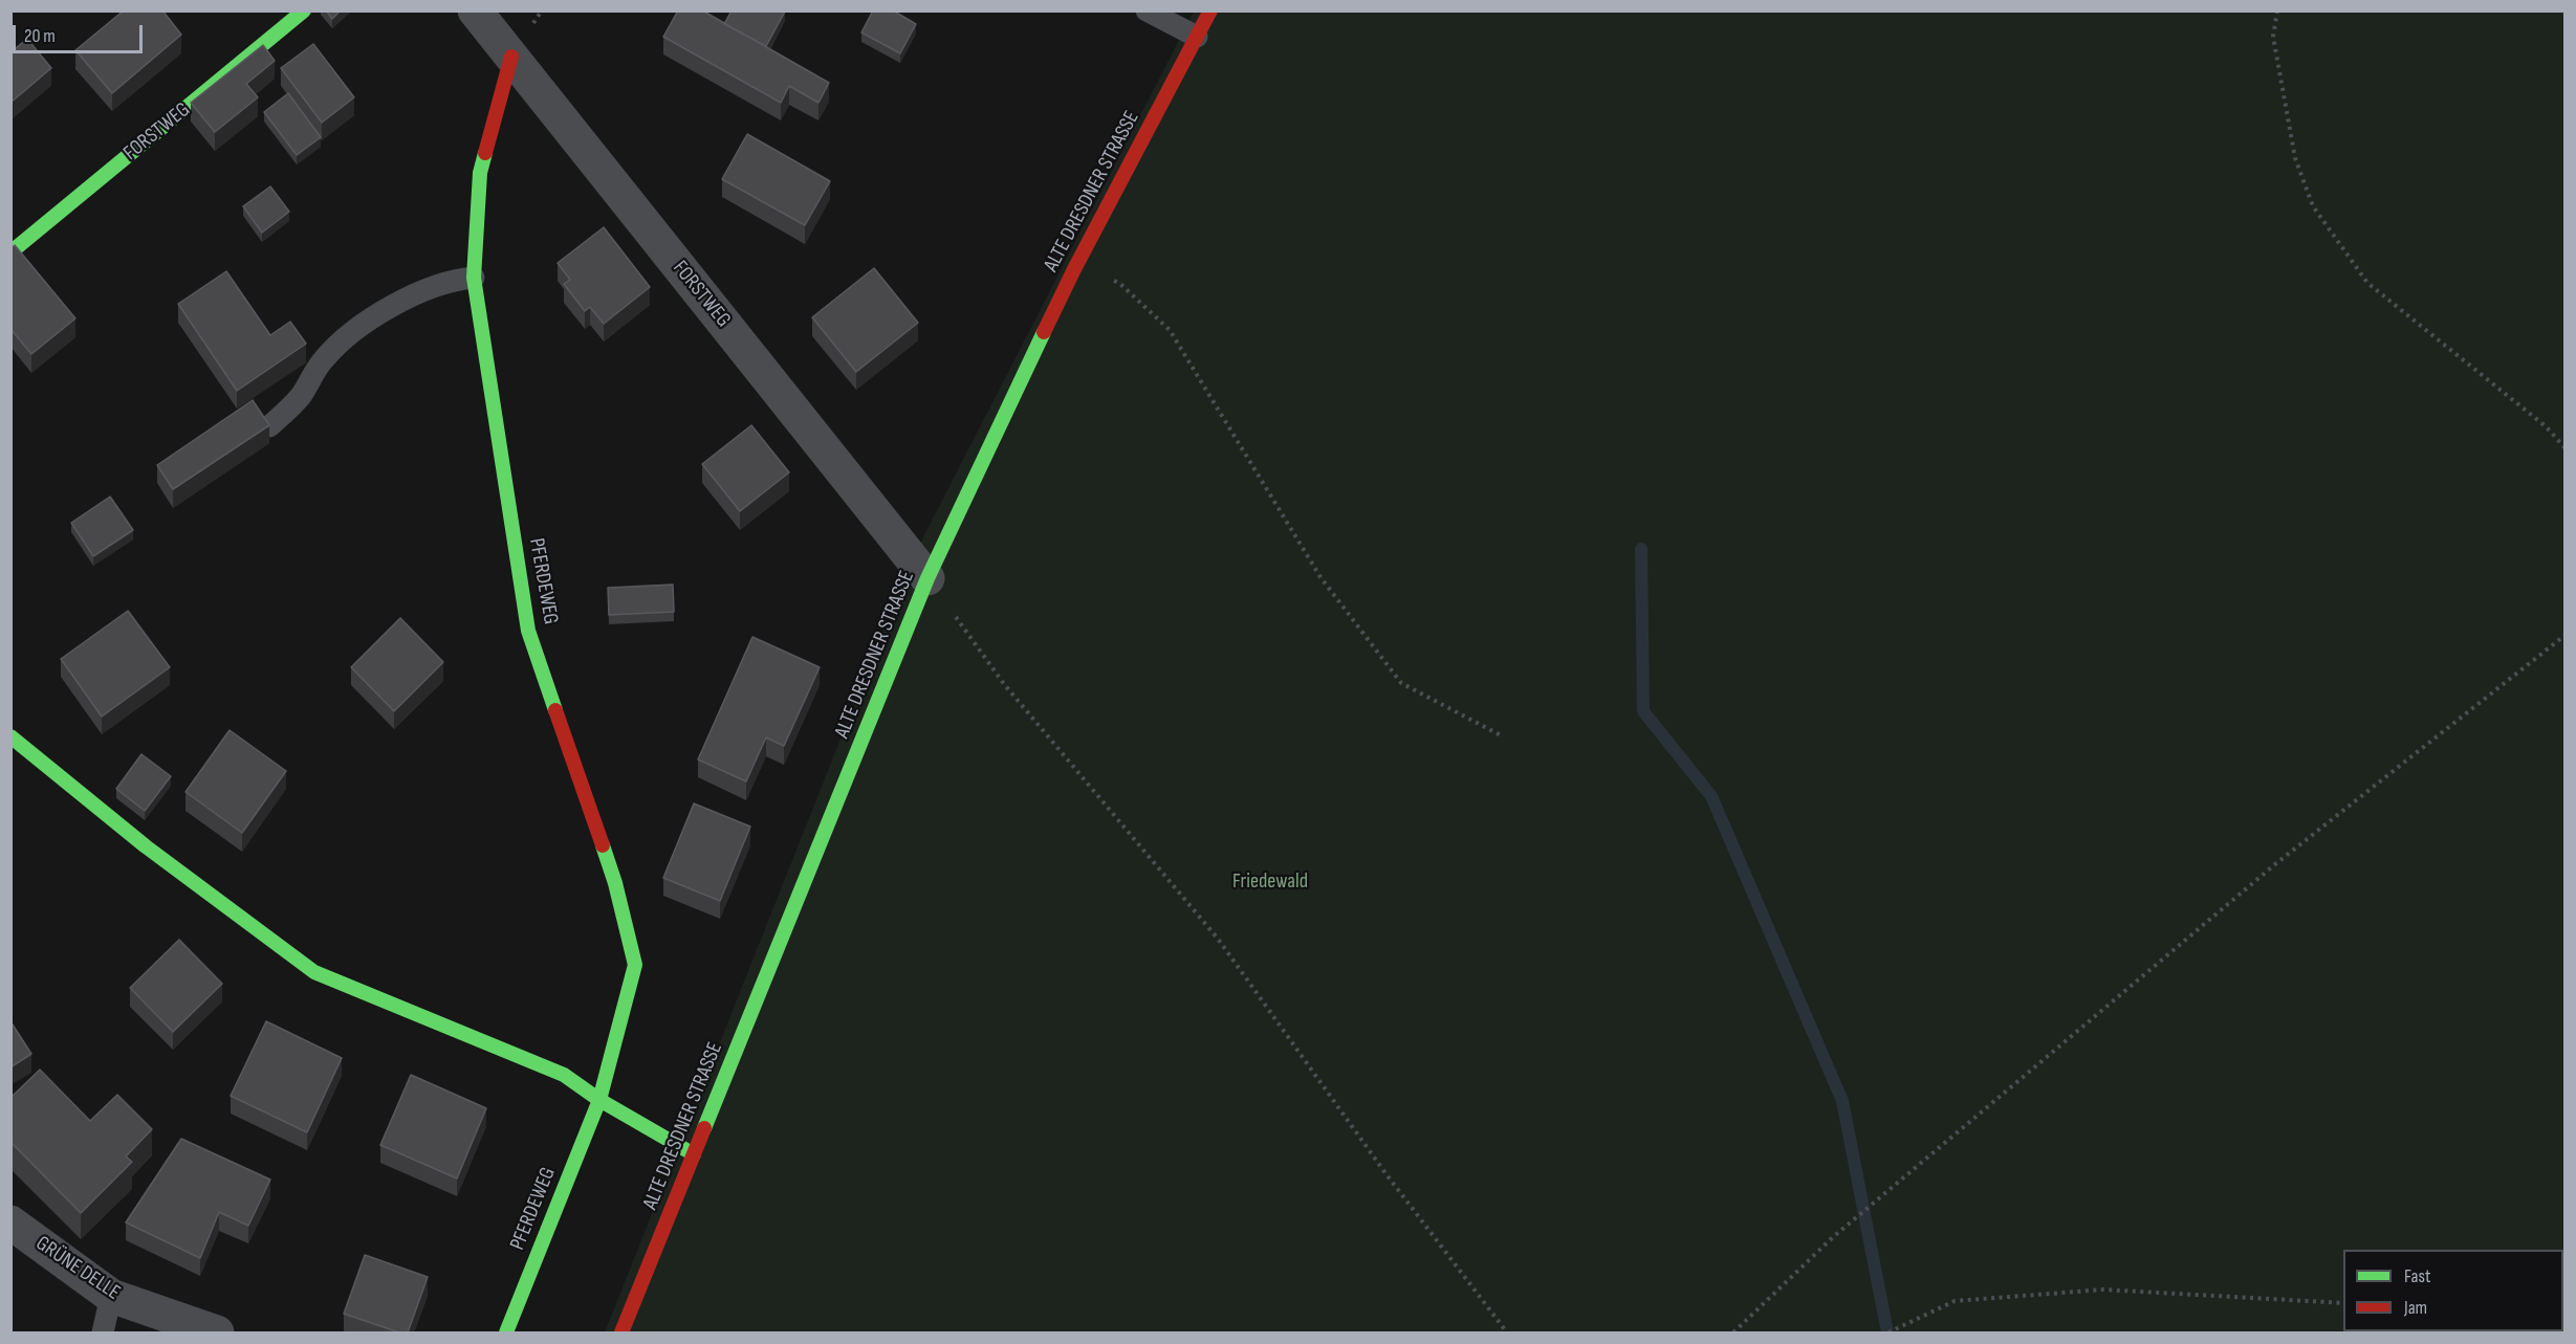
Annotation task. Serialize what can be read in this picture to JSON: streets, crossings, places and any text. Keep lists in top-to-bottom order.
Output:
{
  "streets": {
    "street": [
      "FORSTWEG",
      "ALTE DRESDNER STRASSE",
      "PFERDEWEG",
      "GRÜNE DELLE"
    ]
  },
  "crossings": [
    ["FORSTWEG", "ALTE DRESDNER STRASSE"],
    ["FORSTWEG", "PFERDEWEG"]
  ],
  "parks": ["Friedewald"],
  "legend": ["Fast", "Jam"],
  "scale_bar": "20 m"
}
